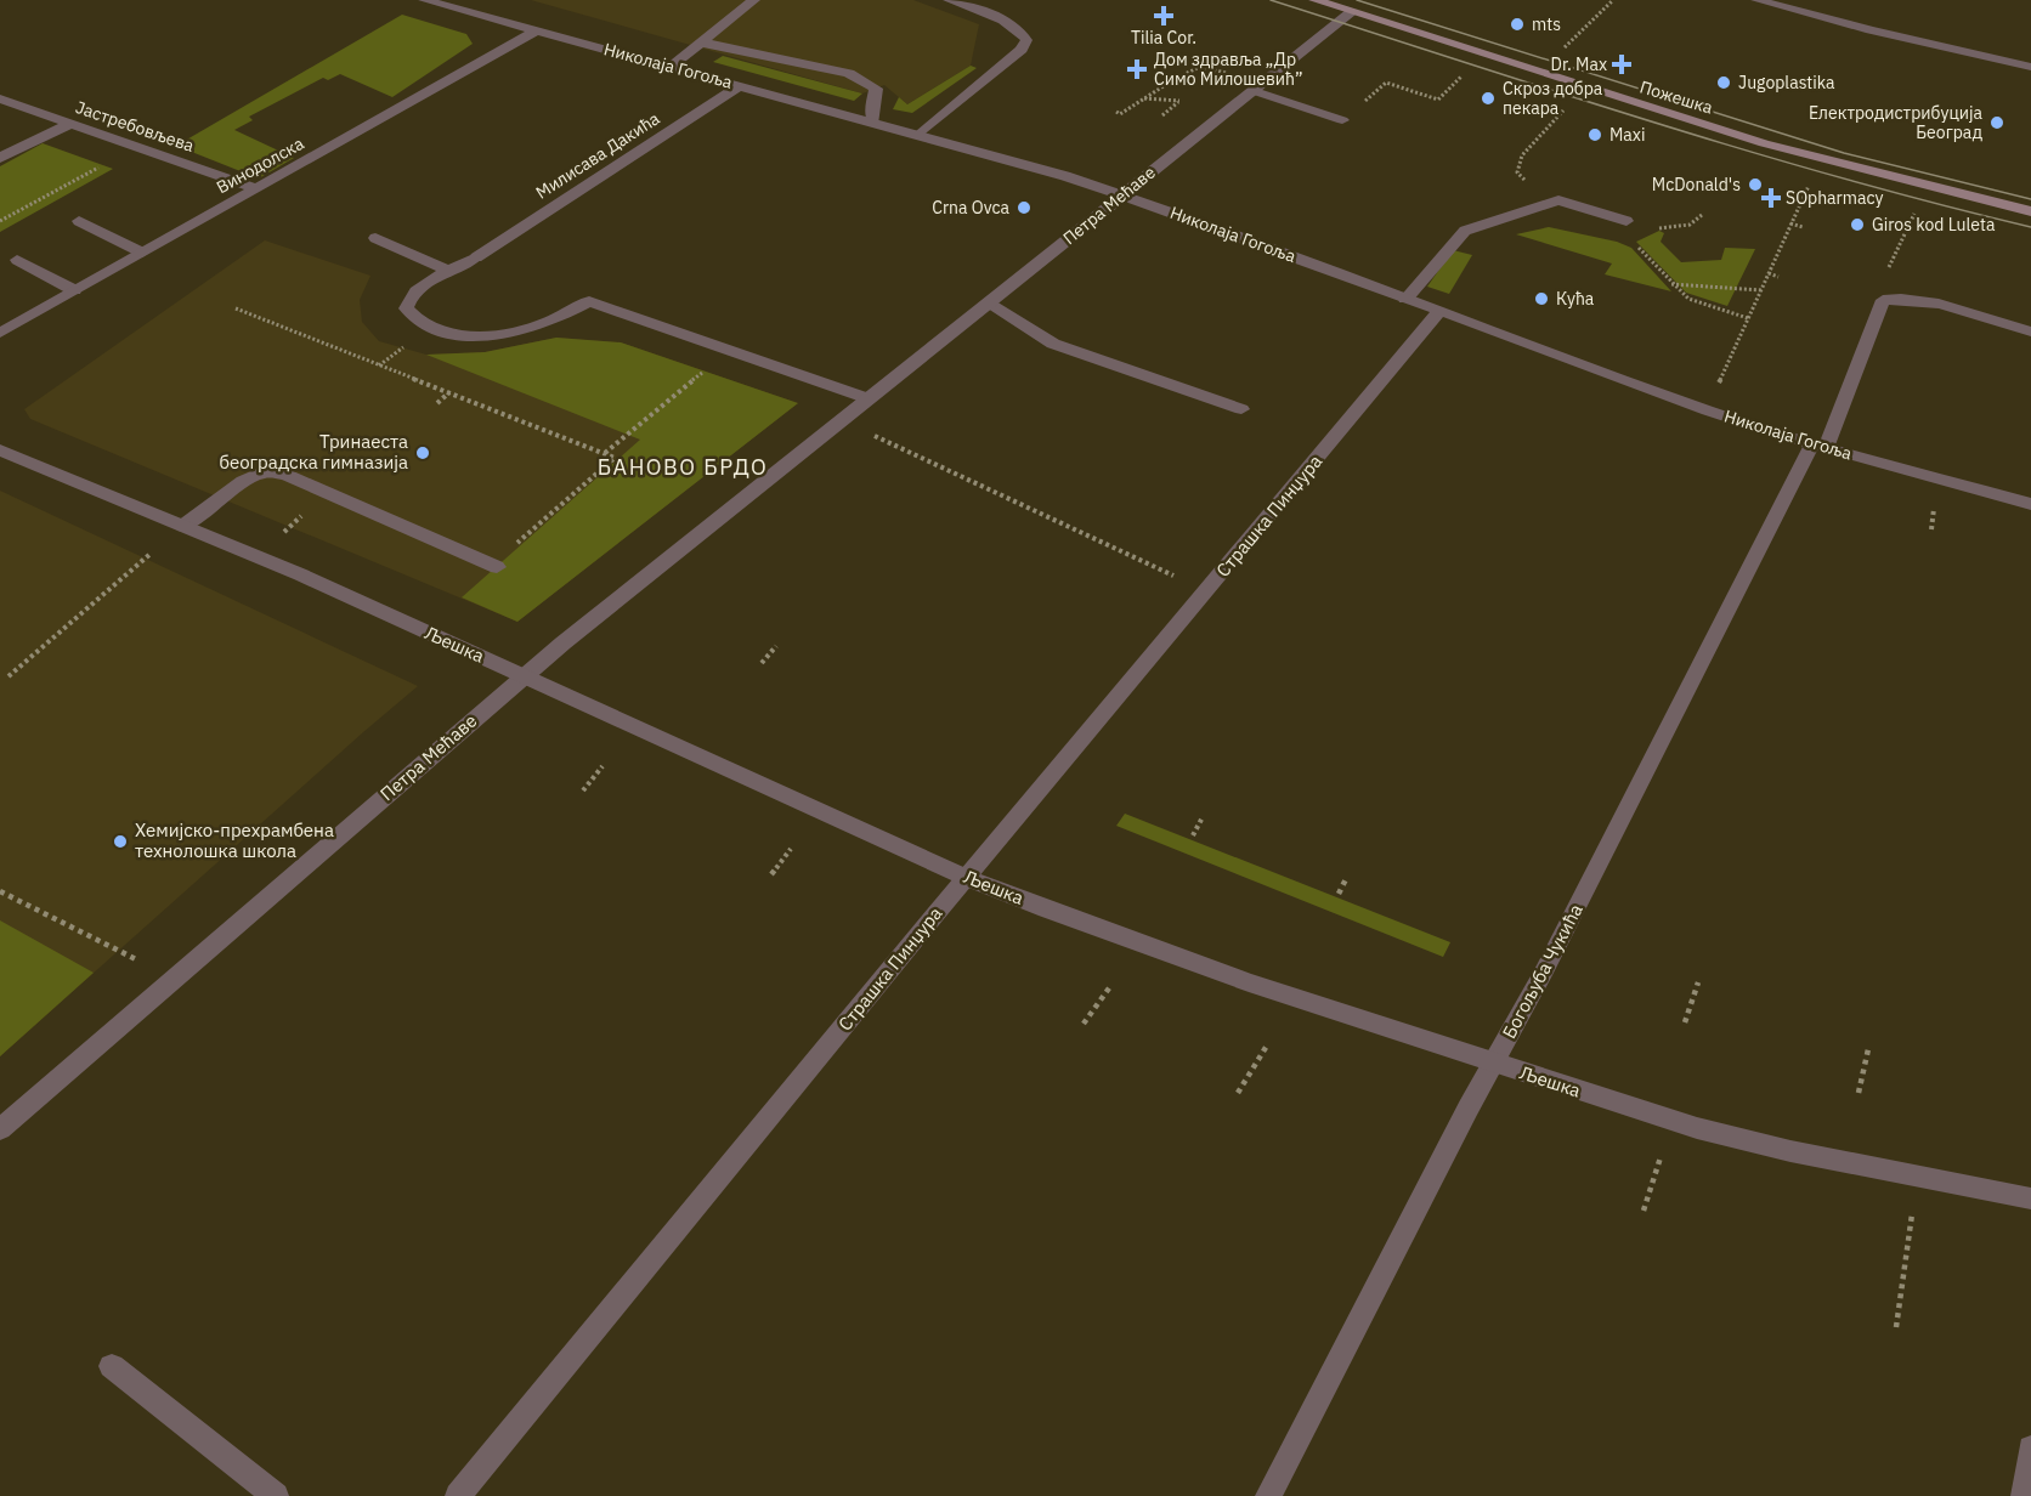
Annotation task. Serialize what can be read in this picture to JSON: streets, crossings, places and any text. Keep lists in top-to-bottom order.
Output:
{
  "streets": {
    "main road": ["Пожешка"],
    "street": [
      "Николаја Гогоља",
      "Јастребовљева",
      "Милисава Дакића",
      "Винодолска",
      "Петра Мећаве",
      "Страшка Пинџура",
      "Љешка",
      "Богољуба Чукића"
    ]
  },
  "crossings": [
    ["Николаја Гогоља", "Милисава Дакића"],
    ["Николаја Гогоља", "Винодолска"],
    ["Николаја Гогоља", "Петра Мећаве"],
    ["Николаја Гогоља", "Страшка Пинџура"],
    ["Николаја Гогоља", "Богољуба Чукића"],
    ["Пожешка", "Петра Мећаве"],
    ["Јастребовљева", "Винодолска"],
    ["Петра Мећаве", "Љешка"],
    ["Страшка Пинџура", "Љешка"],
    ["Љешка", "Богољуба Чукића"]
  ],
  "districts": ["БАНОВО БРДО"],
  "places": {
    "health": [
      "Tilia Cor.",
      "Dr. Max",
      "Дом здравља „Др Симо Милошевић”",
      "SOpharmacy"
    ],
    "other": [
      "mts",
      "Jugoplastika",
      "Скроз добра пекара",
      "Електродистрибуција Београд",
      "Maxi",
      "McDonald's",
      "Crna Ovca",
      "Giros kod Luleta",
      "Кућа",
      "Тринаеста београдска гимназија",
      "Хемијско-прехрамбена технолошка школа"
    ]
  }
}
